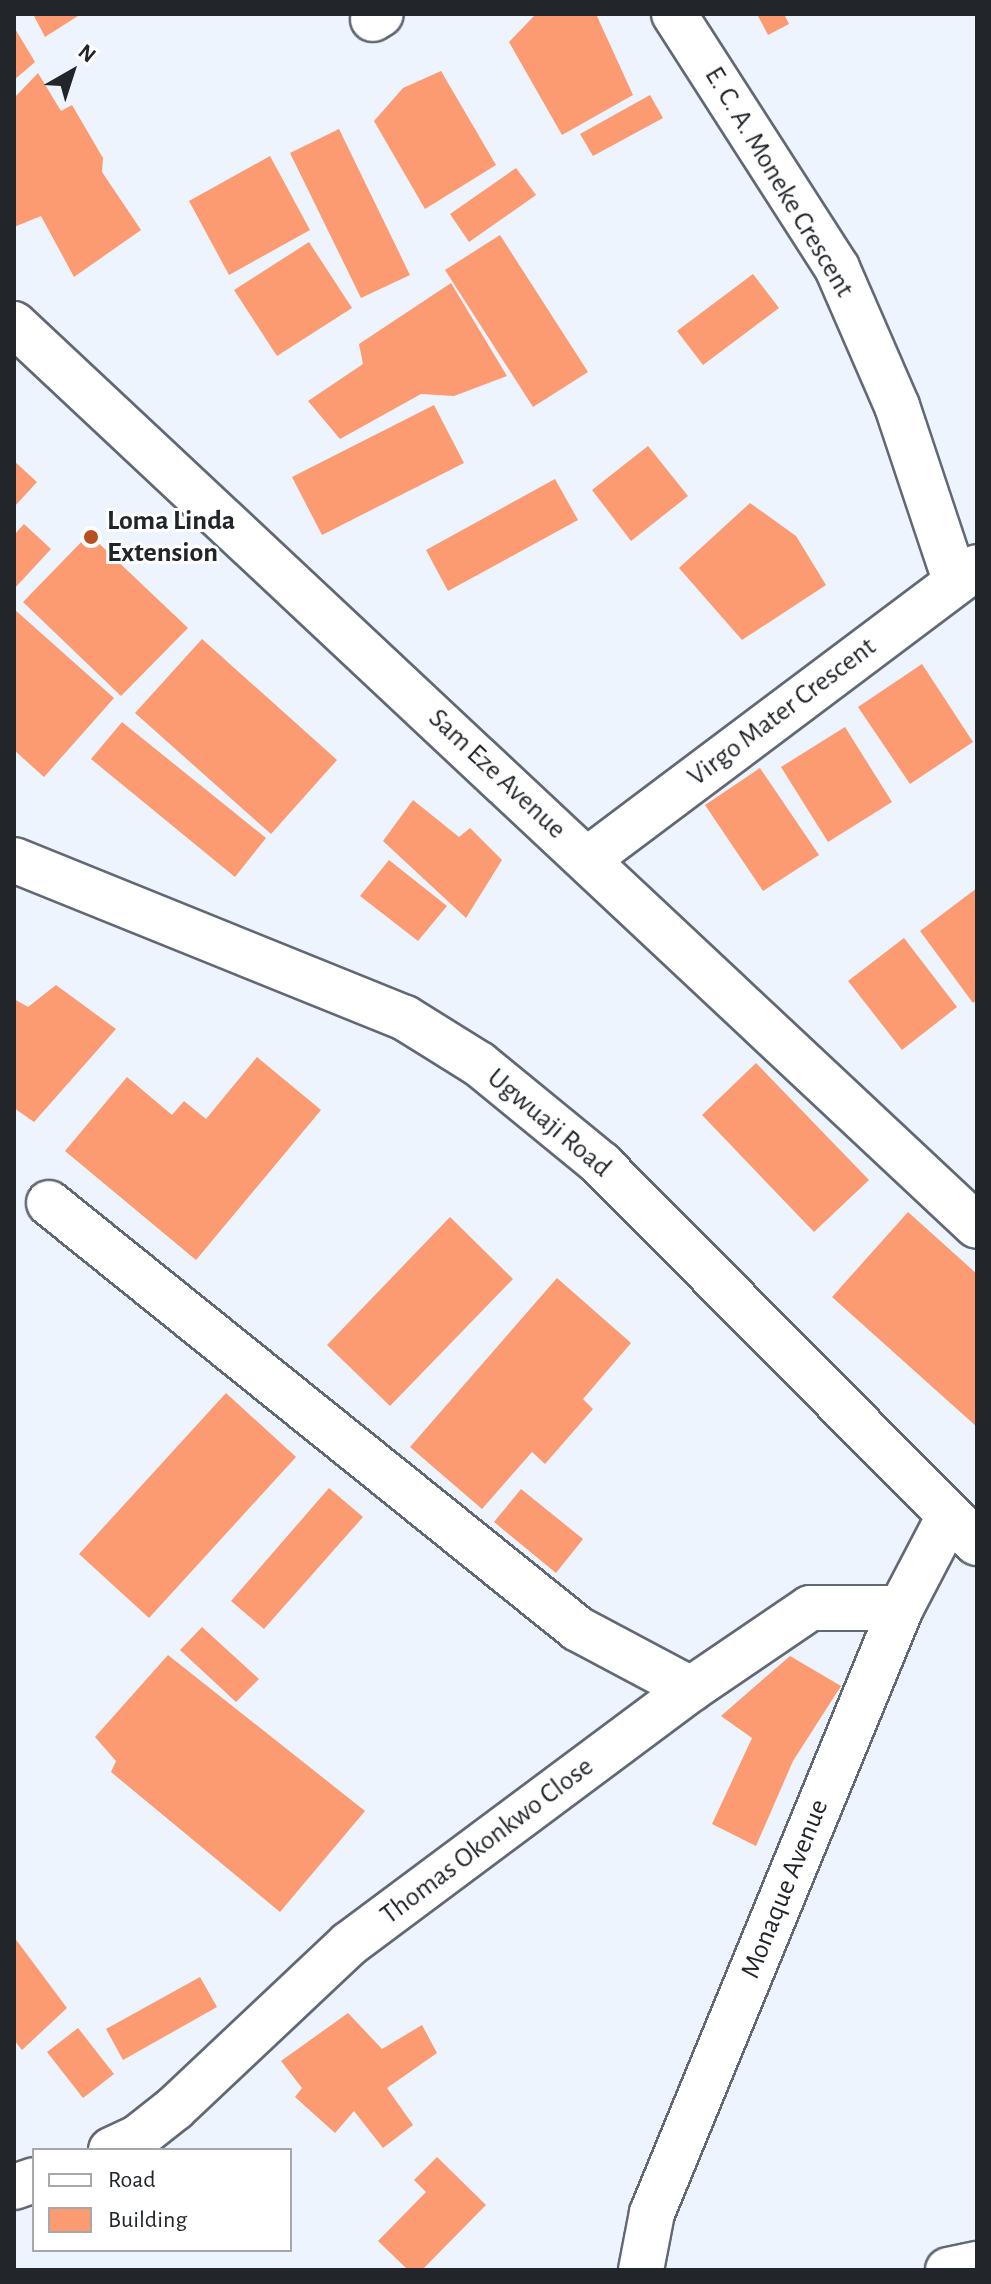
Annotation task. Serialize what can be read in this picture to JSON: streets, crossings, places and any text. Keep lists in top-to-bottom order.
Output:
{
  "streets": {
    "street": [
      "E. C. A. Moneke Crescent",
      "Virgo Mater Crescent",
      "Sam Eze Avenue",
      "Ugwuaji Road",
      "Thomas Okonkwo Close",
      "Monaque Avenue"
    ]
  },
  "crossings": [
    ["E. C. A. Moneke Crescent", "Virgo Mater Crescent"],
    ["Virgo Mater Crescent", "Sam Eze Avenue"],
    ["Ugwuaji Road", "Monaque Avenue"],
    ["Thomas Okonkwo Close", "Monaque Avenue"]
  ],
  "places": ["Loma Linda Extension"],
  "legend": ["Road", "Building"],
  "north": "top right"
}
